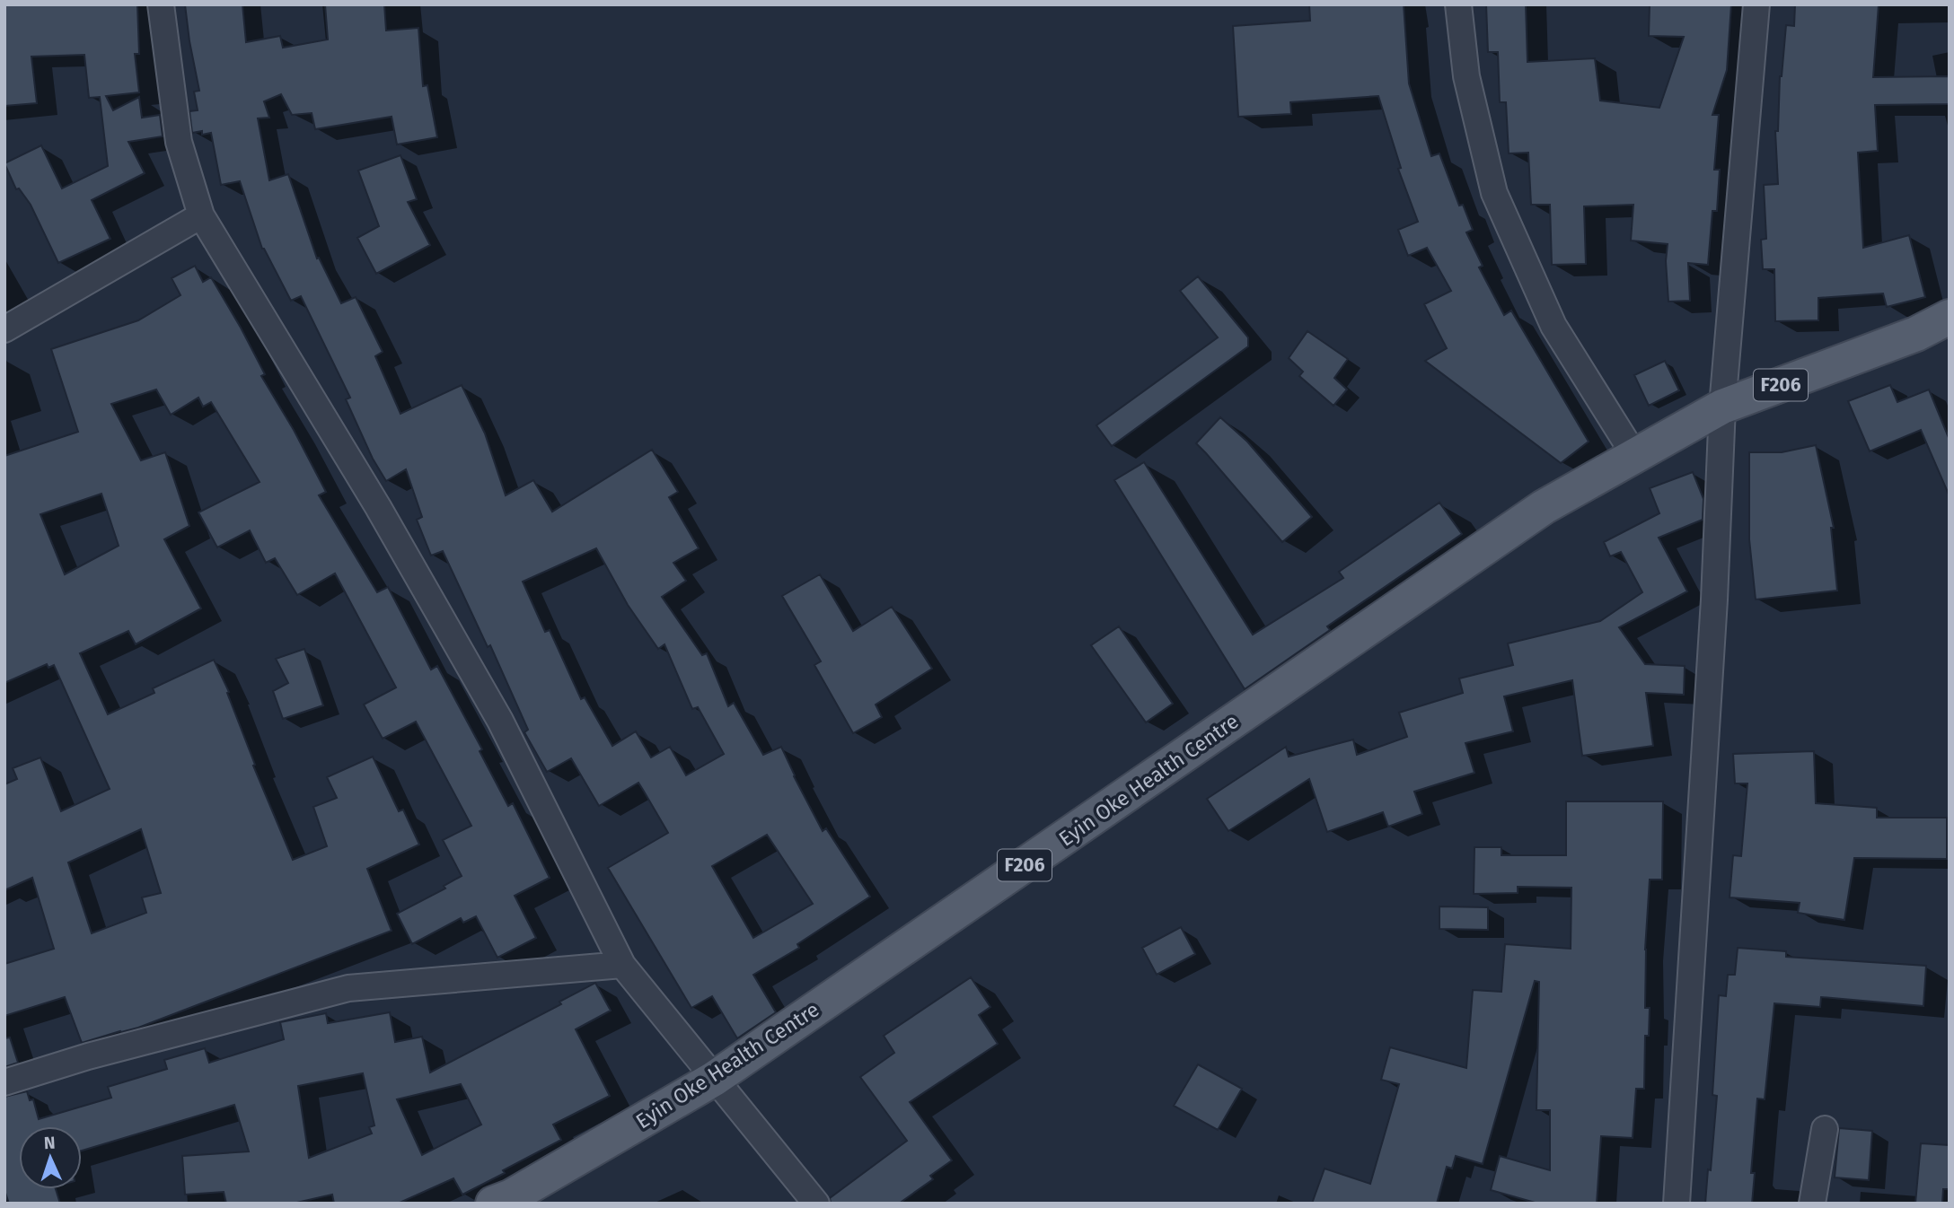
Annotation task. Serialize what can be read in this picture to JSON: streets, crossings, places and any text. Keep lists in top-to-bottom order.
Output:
{
  "streets": {
    "main road": ["F206", "Eyin Oke Health Centre"]
  },
  "crossings": [
    ["F206", "Eyin Oke Health Centre"]
  ],
  "north": "top"
}
